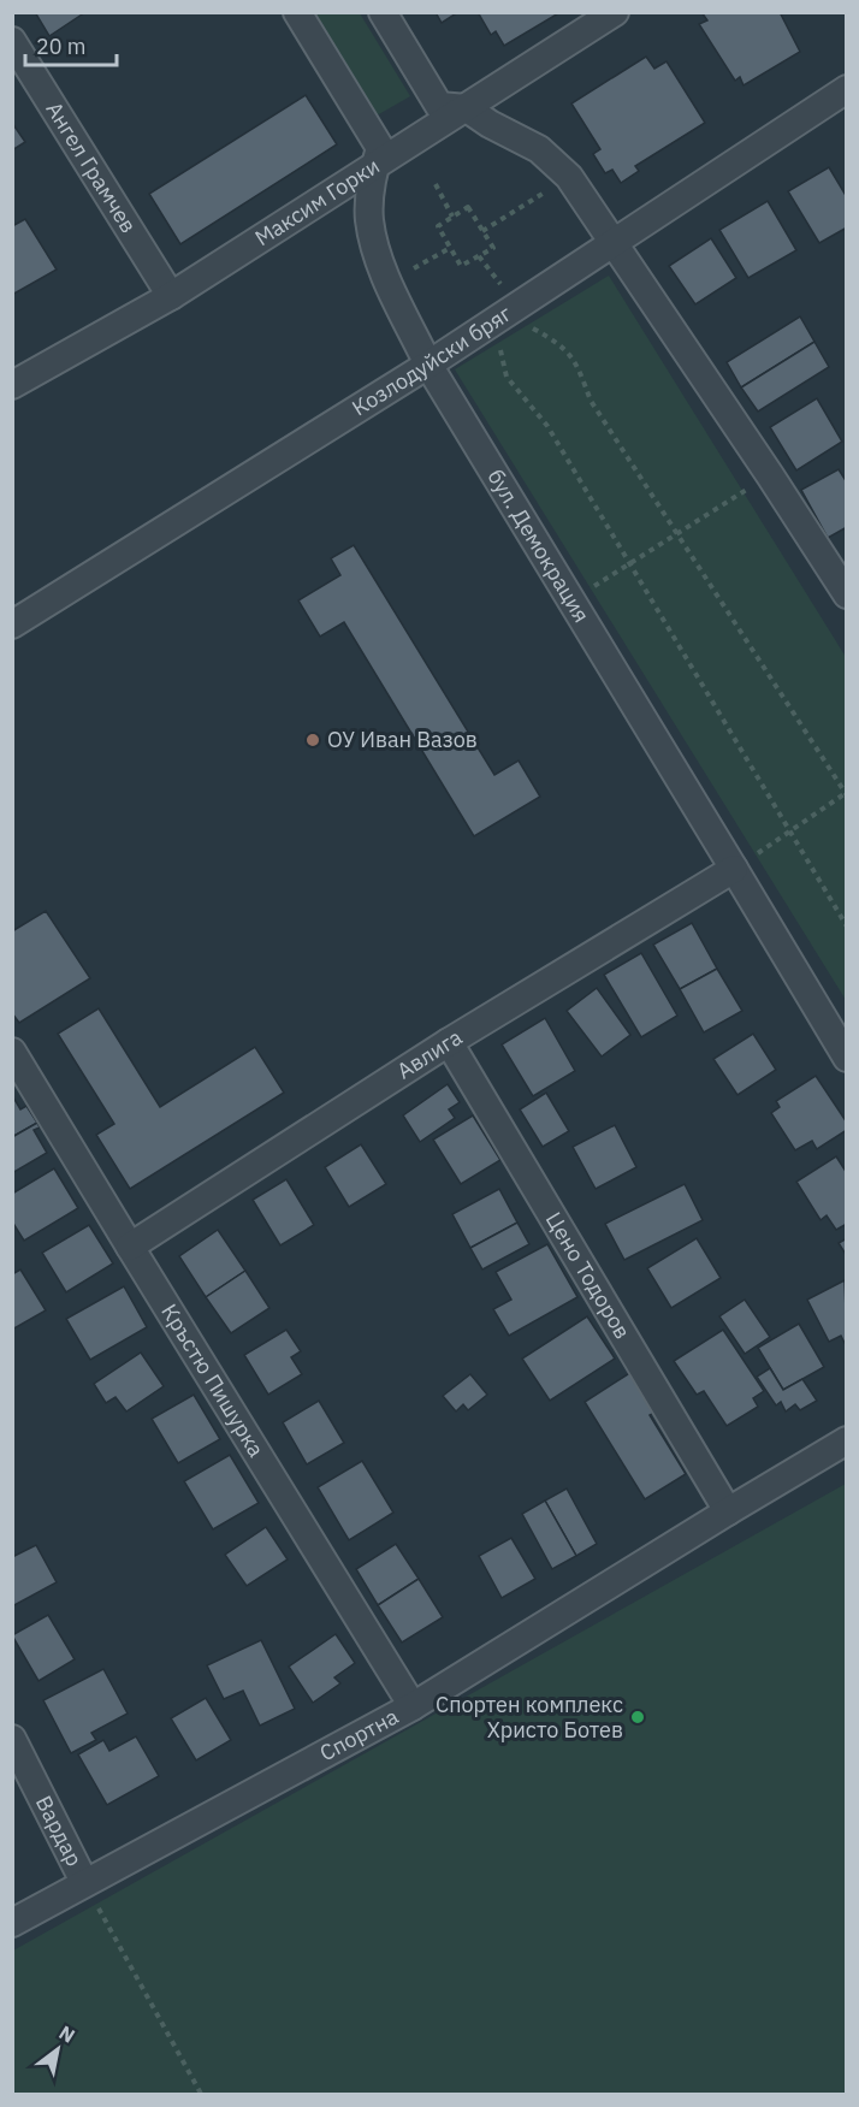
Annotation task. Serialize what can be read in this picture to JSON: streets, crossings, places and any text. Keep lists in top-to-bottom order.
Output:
{
  "streets": {
    "street": [
      "Ангел Грамчев",
      "Максим Горки",
      "Козлодуйски бряг",
      "бул. Демокрация",
      "Авлига",
      "Цено Тодоров",
      "Кръстю Пишурка",
      "Спортна",
      "Вардар"
    ]
  },
  "crossings": [
    ["Ангел Грамчев", "Максим Горки"],
    ["Максим Горки", "бул. Демокрация"],
    ["Козлодуйски бряг", "бул. Демокрация"],
    ["бул. Демокрация", "Авлига"],
    ["Авлига", "Цено Тодоров"],
    ["Авлига", "Кръстю Пишурка"],
    ["Цено Тодоров", "Спортна"],
    ["Кръстю Пишурка", "Спортна"],
    ["Спортна", "Вардар"]
  ],
  "places": ["ОУ Иван Вазов", "Спортен комплекс Христо Ботев"],
  "scale_bar": "20 m",
  "north": "top right"
}
